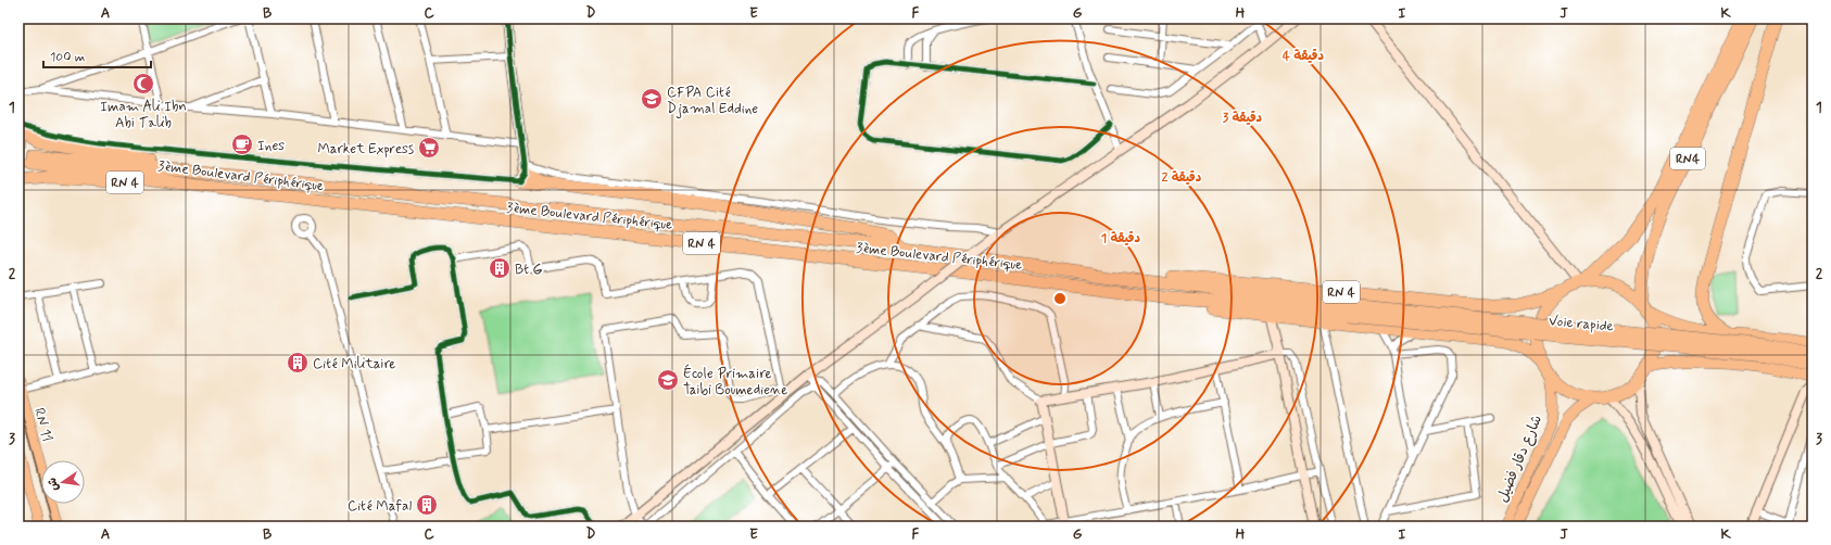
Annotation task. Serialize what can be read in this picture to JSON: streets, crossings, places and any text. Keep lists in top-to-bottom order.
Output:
{
  "streets": {
    "highway": [
      "RN4",
      "3ème Boulevard Périphérique",
      "RN 4",
      "Voie rapide"
    ],
    "main road": ["RN 11", "شارع دقار فضيل"]
  },
  "crossings": [
    ["RN4", "3ème Boulevard Périphérique"],
    ["RN4", "شارع دقار فضيل"],
    ["3ème Boulevard Périphérique", "RN 4"],
    ["3ème Boulevard Périphérique", "Voie rapide"],
    ["3ème Boulevard Périphérique", "شارع دقار فضيل"]
  ],
  "places": {
    "mosque": ["Imam Ali Ibn Abi Talib"],
    "school or university": ["CFPA Cité Djamal Eddine", "École Primaire Taibi Boumediene"],
    "cafe": ["Ines"],
    "supermarket": ["Market Express"],
    "building": ["Bt G", "Cité Militaire", "Cité Mafal"]
  },
  "scale_bar": "100 m",
  "north": "left",
  "grid": {
    "columns": [
      "A",
      "B",
      "C",
      "D",
      "E",
      "F",
      "G",
      "H",
      "I",
      "J",
      "K"
    ],
    "rows": ["1", "2", "3"]
  },
  "rings": [
    "4 دقيقة",
    "3 دقيقة",
    "2 دقيقة",
    "1 دقيقة"
  ]
}
